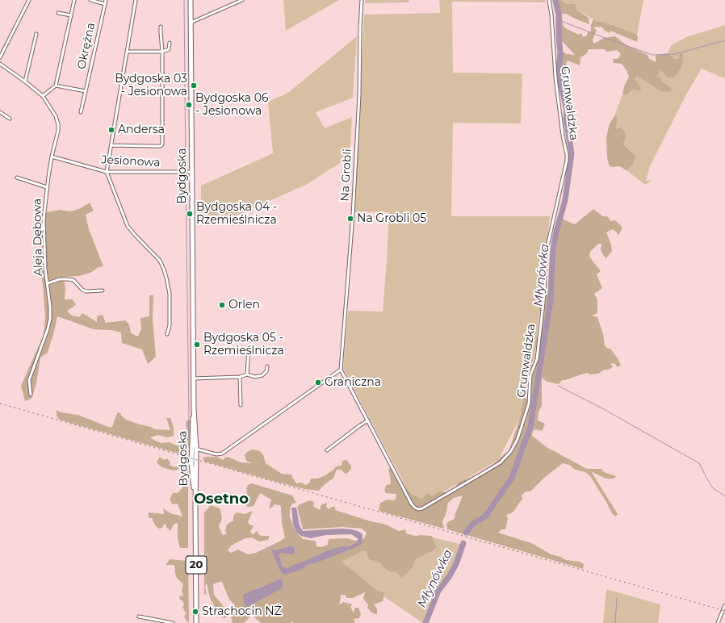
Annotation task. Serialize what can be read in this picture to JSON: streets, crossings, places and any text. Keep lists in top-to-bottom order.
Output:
{
  "streets": {
    "main road": ["Bydgoska", "20"],
    "street": [
      "Okrężna",
      "Grunwaldzka",
      "Jesionowa",
      "Na Grobli",
      "Aleja Dębowa"
    ]
  },
  "crossings": [
    ["Jesionowa", "Bydgoska"],
    ["Jesionowa", "Aleja Dębowa"]
  ],
  "districts": ["Osetno"],
  "water": ["Młynówka"],
  "places": [
    "Bydgoska 03 - Jesionowa",
    "Bydgoska 06 - Jesionowa",
    "Andersa",
    "Bydgoska 04 - Rzemieślnicza",
    "Na Grobli 05",
    "Orlen",
    "Bydgoska 05 - Rzemieślnicza",
    "Graniczna",
    "Strachocin NŻ"
  ]
}
